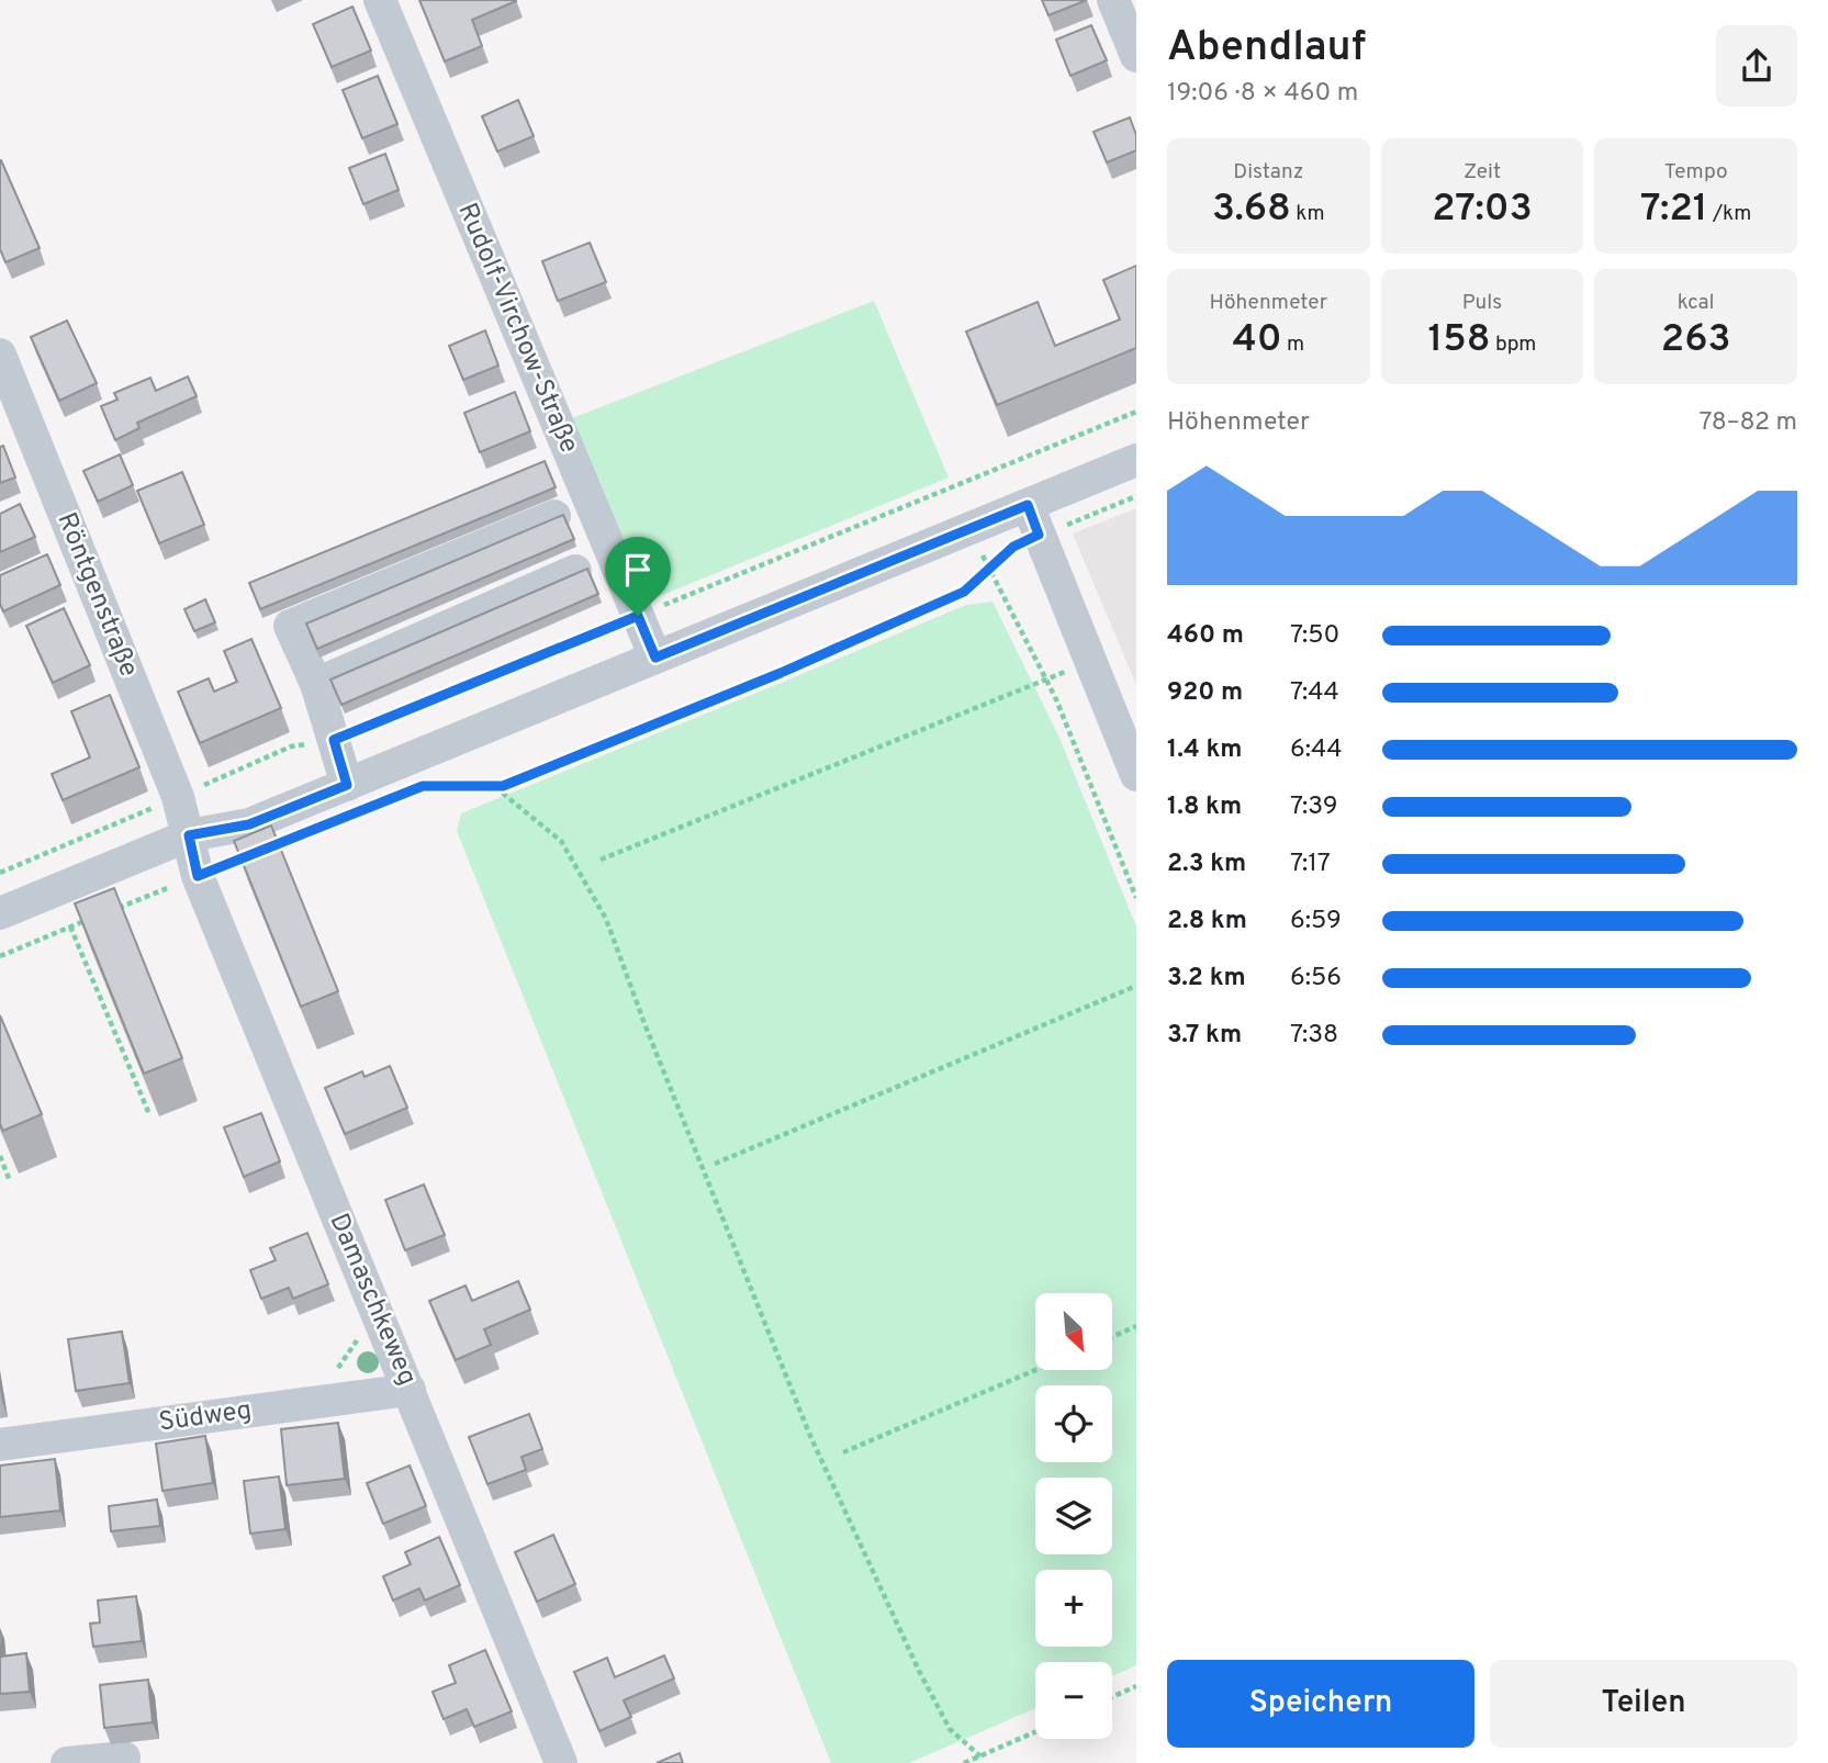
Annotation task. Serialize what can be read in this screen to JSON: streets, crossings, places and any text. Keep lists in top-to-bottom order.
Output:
{
  "streets": {
    "street": [
      "Rudolf-Virchow-Straße",
      "Röntgenstraße",
      "Damaschkeweg",
      "Südweg"
    ]
  },
  "crossings": [
    ["Röntgenstraße", "Damaschkeweg"],
    ["Damaschkeweg", "Südweg"]
  ],
  "north": "bottom right",
  "page": {
    "heading": ["Abendlauf", "19:06 · 8 × 460 m"],
    "stats": [
      ["Distanz", "3.68 km"],
      ["Zeit", "27:03"],
      ["Tempo", "7:21 /km"],
      ["Höhenmeter", "40 m"],
      ["Puls", "158 bpm"],
      ["kcal", "263"]
    ],
    "chart": ["Höhenmeter", "78–82 m"],
    "list": [
      {
        "name": "460 m",
        "note": "7:50"
      },
      {
        "name": "920 m",
        "note": "7:44"
      },
      {
        "name": "1.4 km",
        "note": "6:44"
      },
      {
        "name": "1.8 km",
        "note": "7:39"
      },
      {
        "name": "2.3 km",
        "note": "7:17"
      },
      {
        "name": "2.8 km",
        "note": "6:59"
      },
      {
        "name": "3.2 km",
        "note": "6:56"
      },
      {
        "name": "3.7 km",
        "note": "7:38"
      }
    ],
    "map_buttons": ["+", "−"],
    "buttons": ["Speichern", "Teilen"]
  }
}
